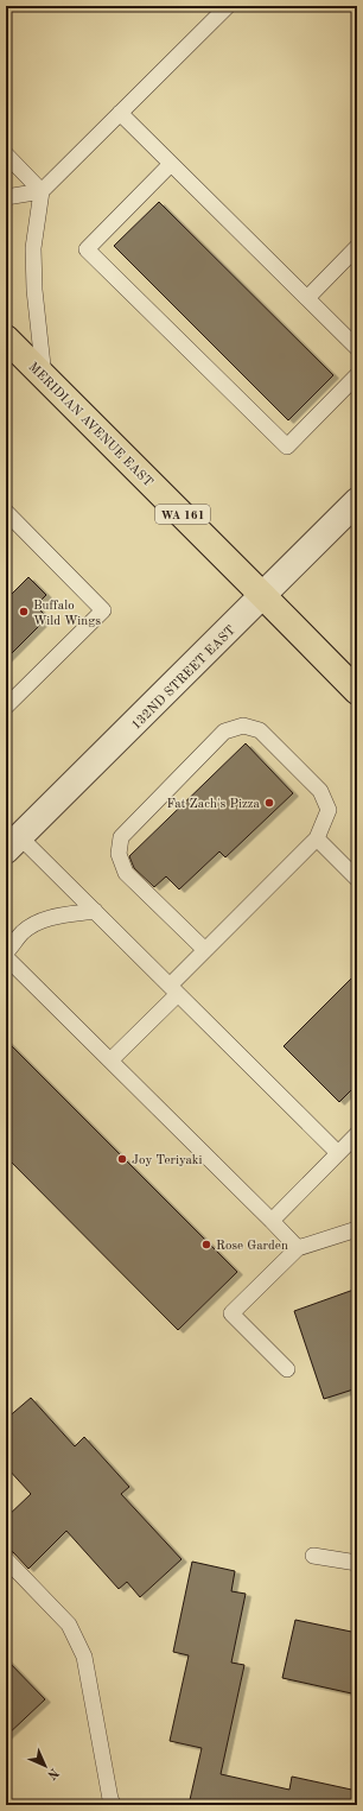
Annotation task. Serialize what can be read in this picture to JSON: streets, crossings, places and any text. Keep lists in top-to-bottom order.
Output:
{
  "streets": {
    "main road": ["MERIDIAN AVENUE EAST", "WA 161"],
    "street": ["132ND STREET EAST"]
  },
  "crossings": [
    ["MERIDIAN AVENUE EAST", "132ND STREET EAST"]
  ],
  "places": [
    "Buffalo Wild Wings",
    "Fat Zach's Pizza",
    "Joy Teriyaki",
    "Rose Garden"
  ],
  "north": "bottom right"
}
